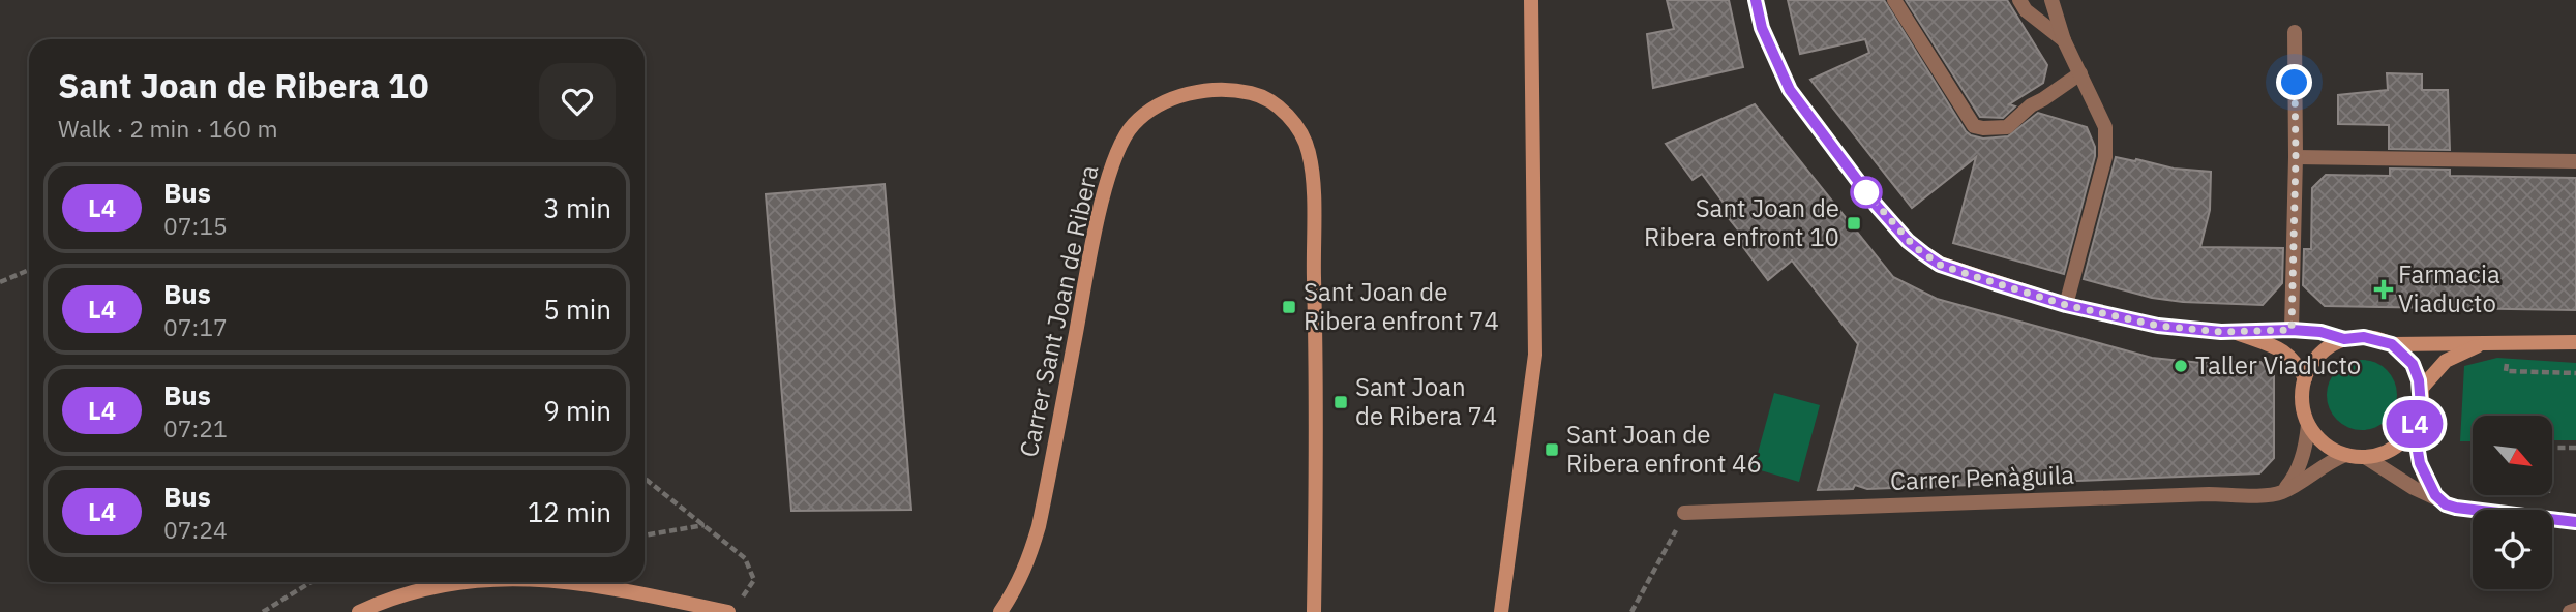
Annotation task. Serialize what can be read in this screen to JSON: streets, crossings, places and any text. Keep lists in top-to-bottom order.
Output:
{
  "streets": {
    "main road": ["Carrer Sant Joan de Ribera"],
    "street": ["Carrer Penàguila"]
  },
  "places": {
    "transit": [
      "Sant Joan de Ribera enfront 10",
      "Sant Joan de Ribera enfront 74",
      "Sant Joan de Ribera 74",
      "Sant Joan de Ribera enfront 46"
    ],
    "health": ["Farmacia Viaducto"],
    "other": ["Taller Viaducto"]
  },
  "lines": ["bus line L4"],
  "north": "bottom right",
  "page": {
    "on_map": "L4",
    "heading": ["Sant Joan de Ribera 10", "Walk · 2 min · 160 m"],
    "list": [
      {
        "mark": "L4",
        "name": "Bus",
        "note": "07:15",
        "value": "3 min"
      },
      {
        "mark": "L4",
        "name": "Bus",
        "note": "07:17",
        "value": "5 min"
      },
      {
        "mark": "L4",
        "name": "Bus",
        "note": "07:21",
        "value": "9 min"
      },
      {
        "mark": "L4",
        "name": "Bus",
        "note": "07:24",
        "value": "12 min"
      }
    ]
  }
}
